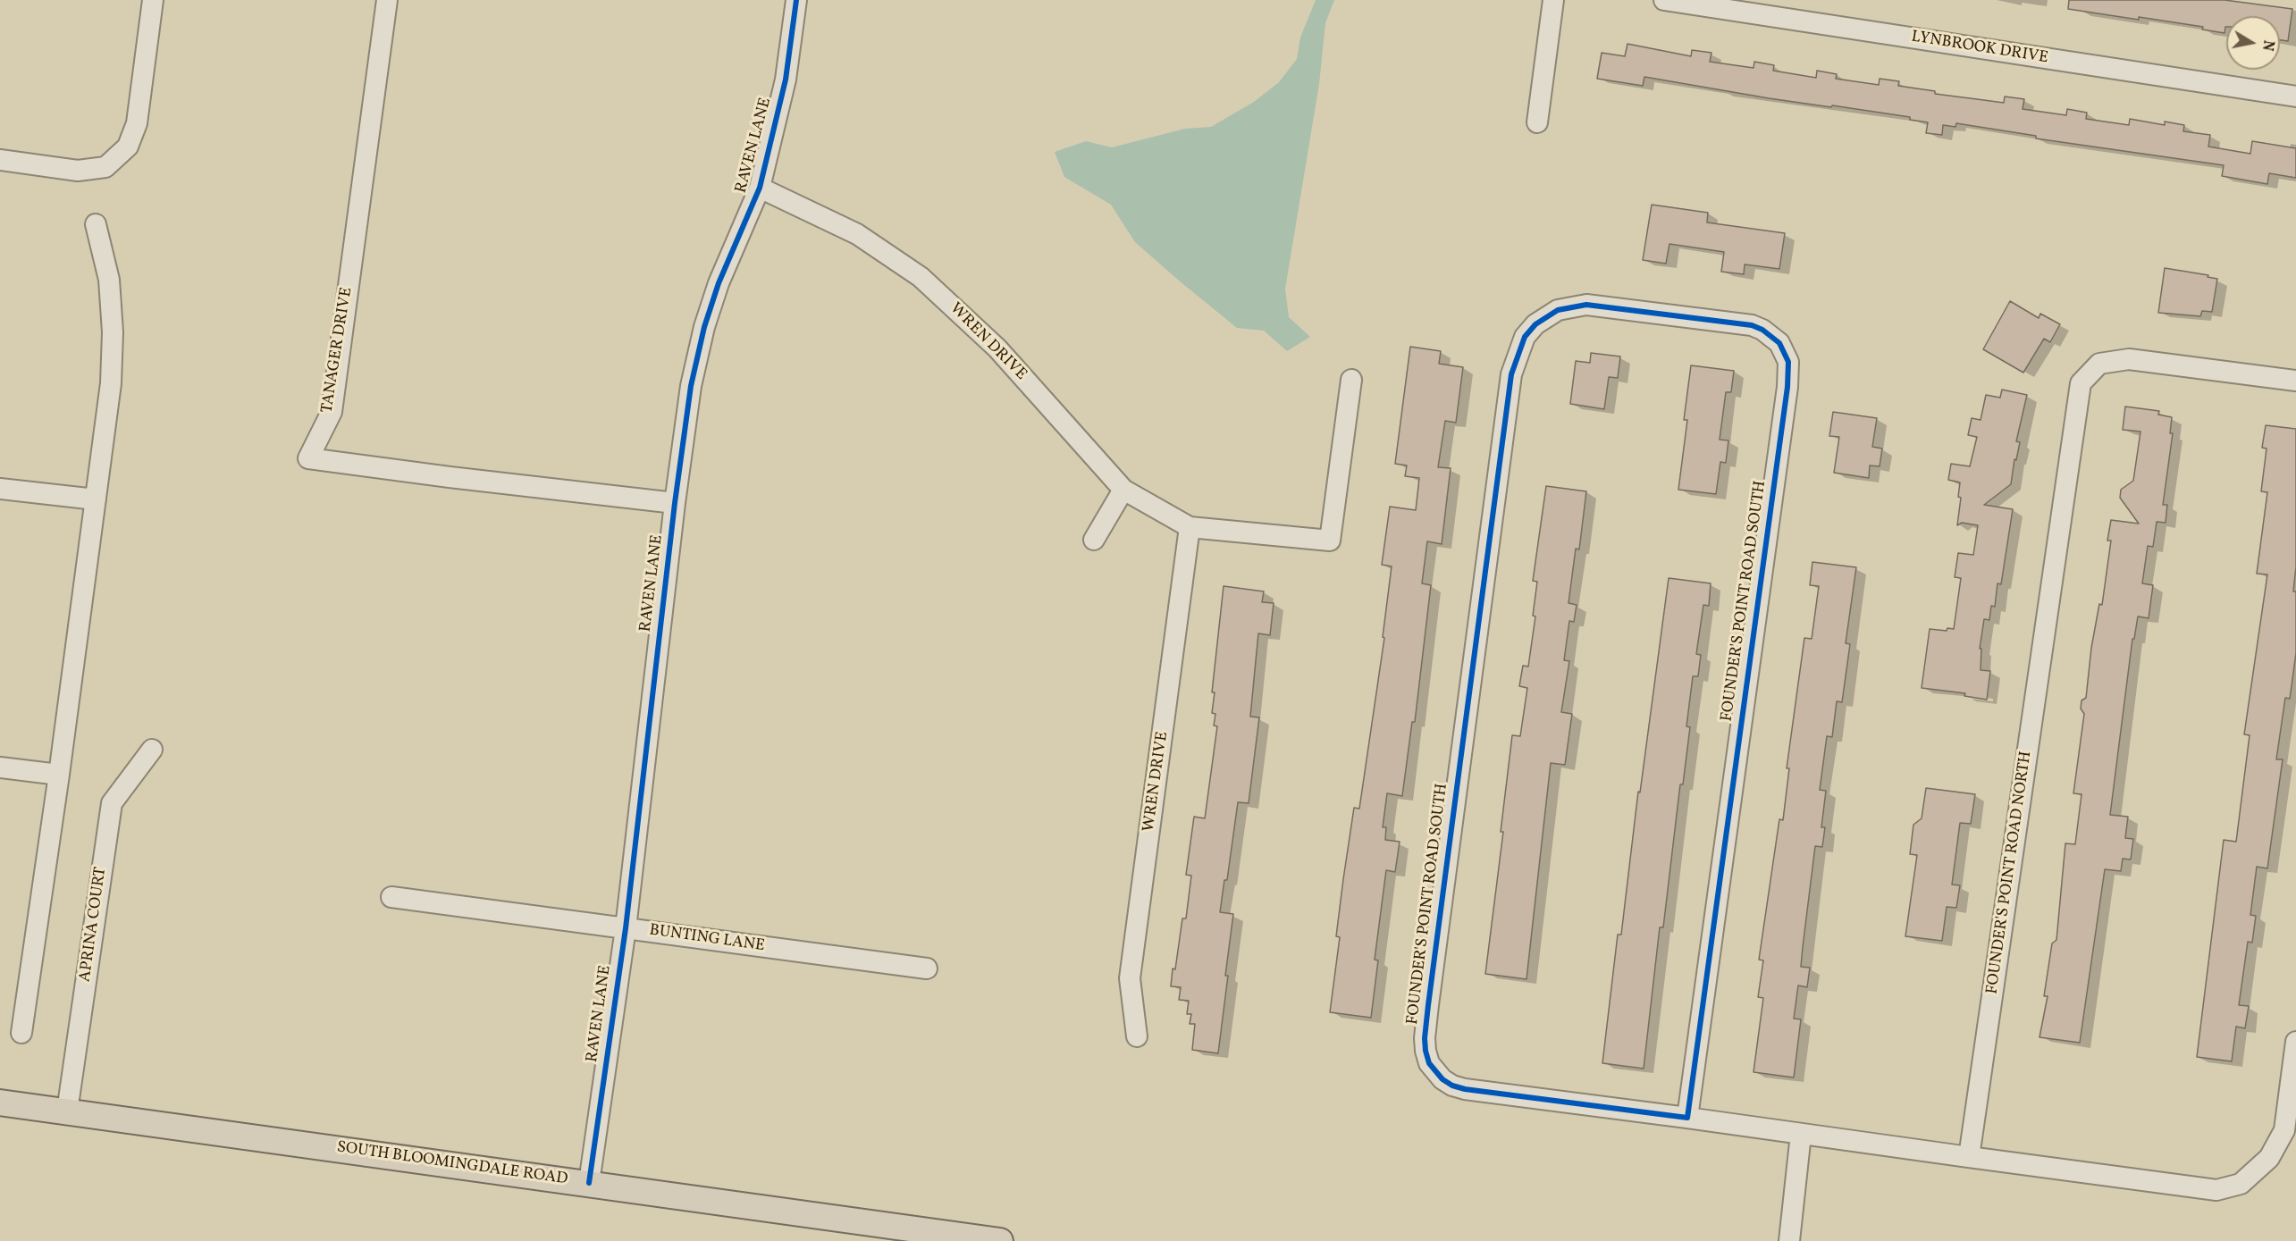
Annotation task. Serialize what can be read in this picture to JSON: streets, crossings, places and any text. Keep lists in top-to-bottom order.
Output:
{
  "streets": {
    "main road": ["SOUTH BLOOMINGDALE ROAD"],
    "street": [
      "LYNBROOK DRIVE",
      "RAVEN LANE",
      "WREN DRIVE",
      "TANAGER DRIVE",
      "FOUNDER'S POINT ROAD SOUTH",
      "FOUNDER'S POINT ROAD NORTH",
      "APRINA COURT",
      "BUNTING LANE"
    ]
  },
  "crossings": [
    ["RAVEN LANE", "WREN DRIVE"],
    ["RAVEN LANE", "TANAGER DRIVE"],
    ["RAVEN LANE", "BUNTING LANE"],
    ["RAVEN LANE", "SOUTH BLOOMINGDALE ROAD"],
    ["FOUNDER'S POINT ROAD SOUTH", "FOUNDER'S POINT ROAD NORTH"],
    ["APRINA COURT", "SOUTH BLOOMINGDALE ROAD"]
  ],
  "north": "right"
}
